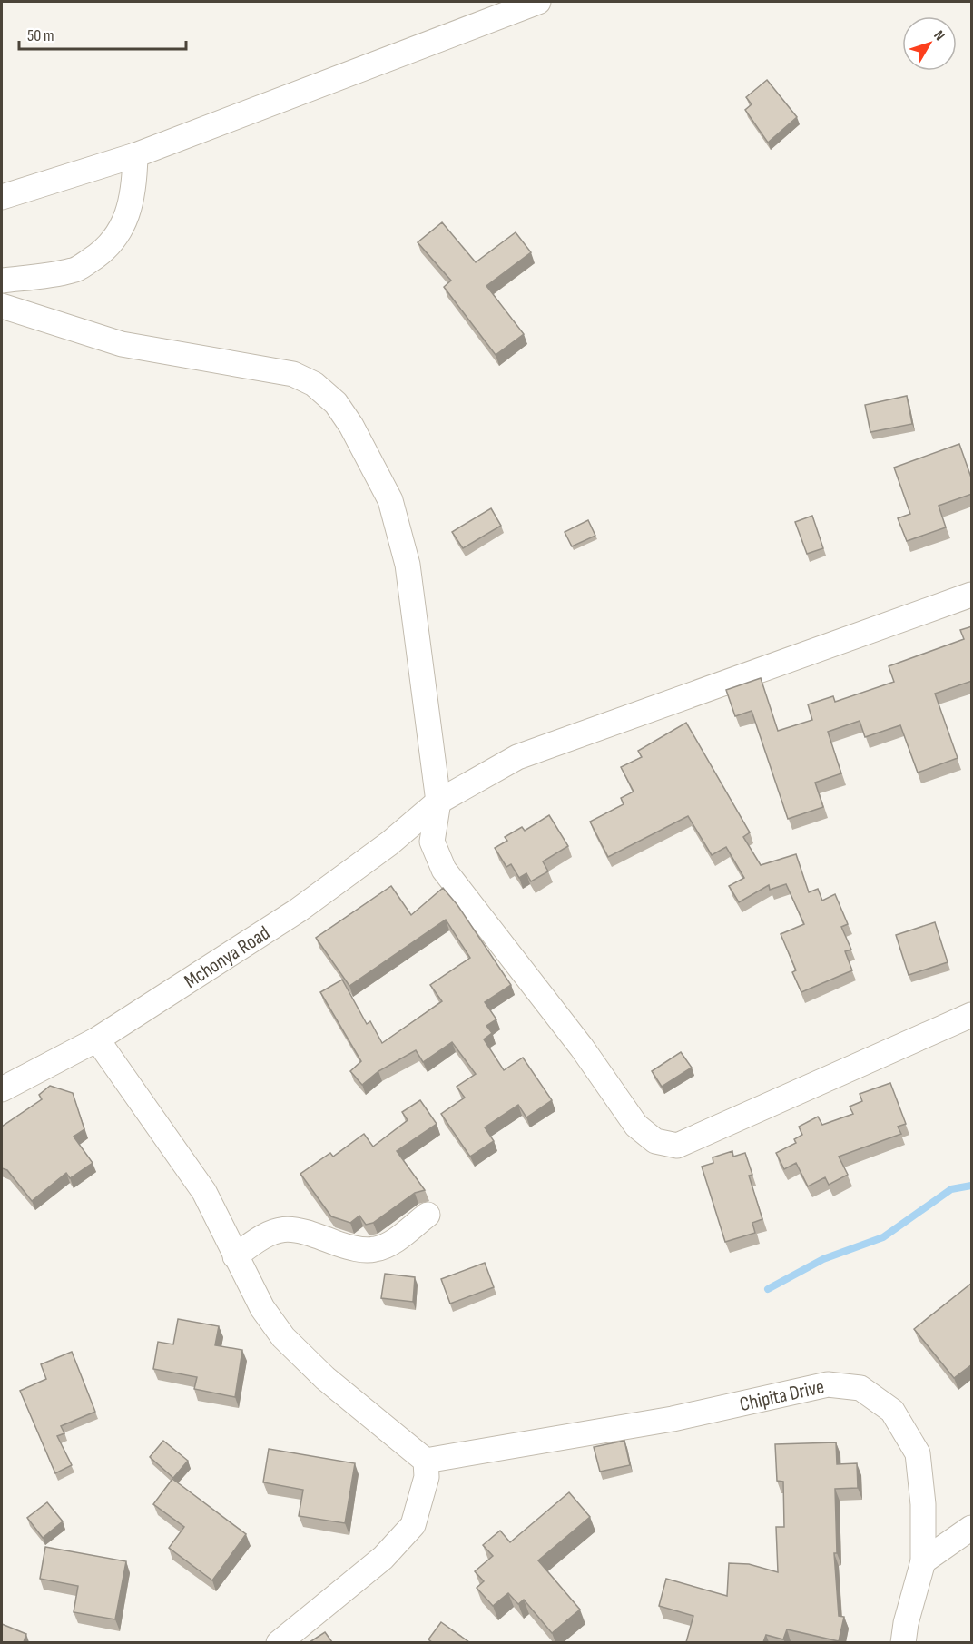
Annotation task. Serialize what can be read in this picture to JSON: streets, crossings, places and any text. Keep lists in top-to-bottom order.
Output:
{
  "streets": {
    "street": ["Mchonya Road", "Chipita Drive"]
  },
  "scale_bar": "50 m",
  "north": "top right"
}
